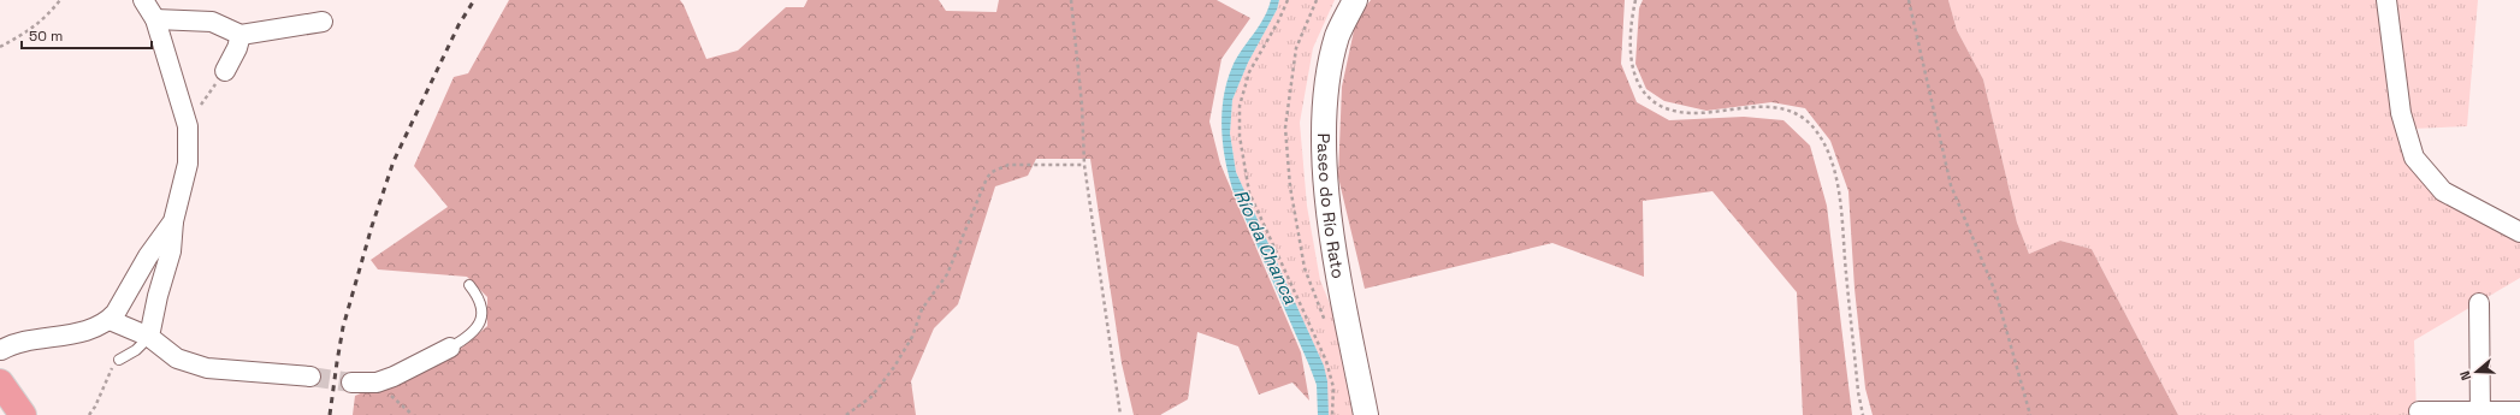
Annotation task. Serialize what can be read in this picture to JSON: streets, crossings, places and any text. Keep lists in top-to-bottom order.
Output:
{
  "streets": {
    "street": ["Paseo do Río Rato"]
  },
  "water": ["Río da Chanca"],
  "scale_bar": "50 m",
  "north": "left"
}
